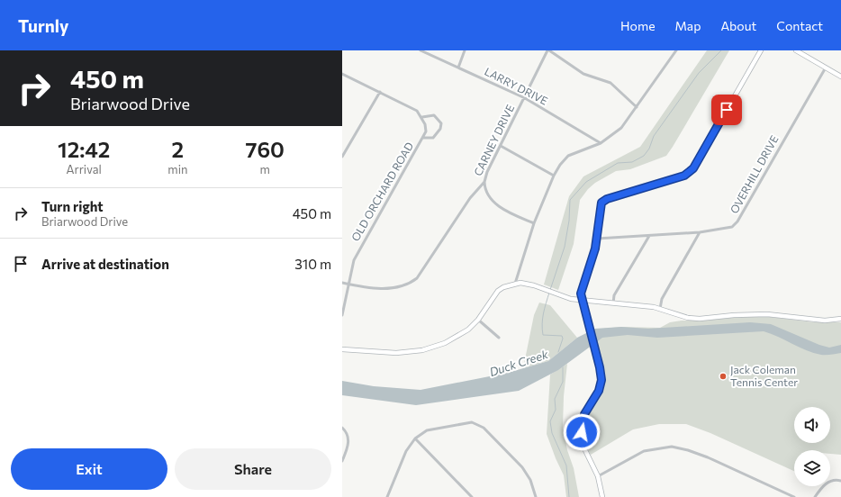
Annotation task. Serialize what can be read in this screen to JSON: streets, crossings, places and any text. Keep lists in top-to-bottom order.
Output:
{
  "streets": {
    "street": [
      "LARRY DRIVE",
      "CARNEY DRIVE",
      "OVERHILL DRIVE",
      "OLD ORCHARD ROAD"
    ]
  },
  "crossings": [
    ["LARRY DRIVE", "CARNEY DRIVE"],
    ["CARNEY DRIVE", "OLD ORCHARD ROAD"]
  ],
  "water": ["Duck Creek"],
  "places": ["Jack Coleman Tennis Center"],
  "page": {
    "header": "Turnly",
    "nav": [
      "Home",
      "Map",
      "About",
      "Contact"
    ],
    "turn": ["450 m", "Briarwood Drive"],
    "eta": [
      "12:42",
      "Arrival",
      "2",
      "min",
      "760",
      "m"
    ],
    "list": [
      {
        "name": "Turn right",
        "note": "Briarwood Drive",
        "value": "450 m"
      },
      {
        "name": "Arrive at destination",
        "value": "310 m"
      }
    ],
    "buttons": ["Exit", "Share"]
  }
}
